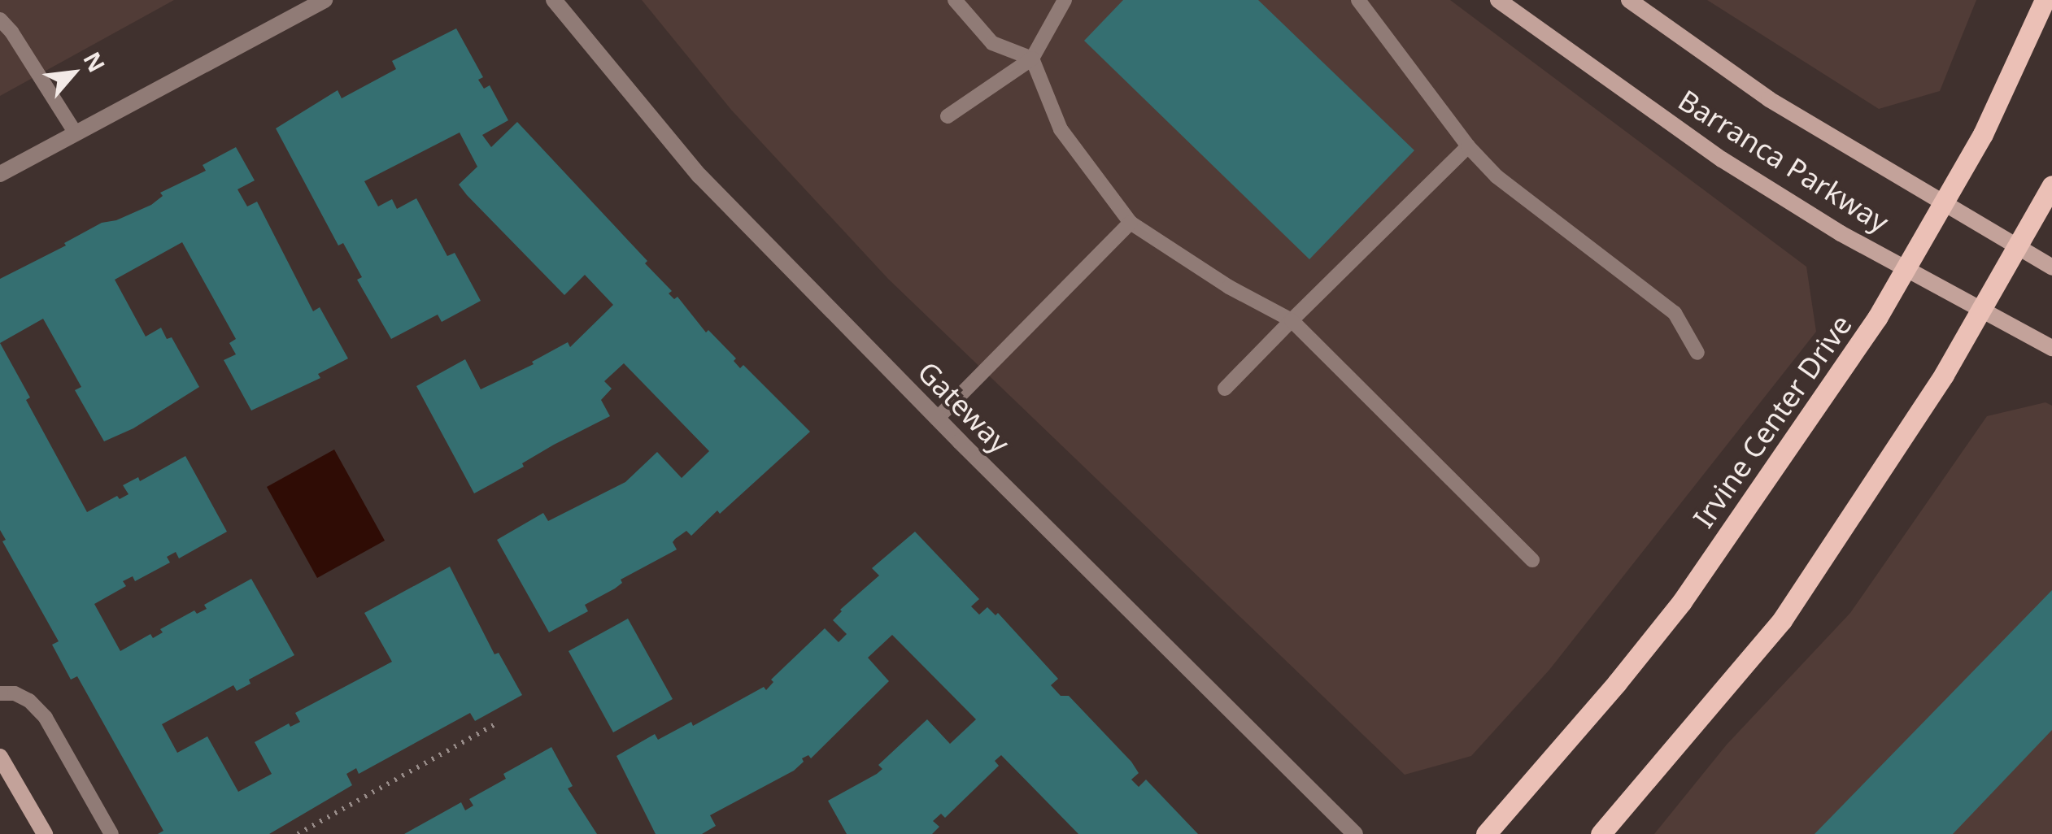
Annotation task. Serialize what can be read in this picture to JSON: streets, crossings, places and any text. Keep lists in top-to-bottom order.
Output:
{
  "streets": {
    "main road": ["Barranca Parkway", "Irvine Center Drive"],
    "street": ["Gateway"]
  },
  "crossings": [
    ["Barranca Parkway", "Irvine Center Drive"]
  ],
  "north": "top right"
}
